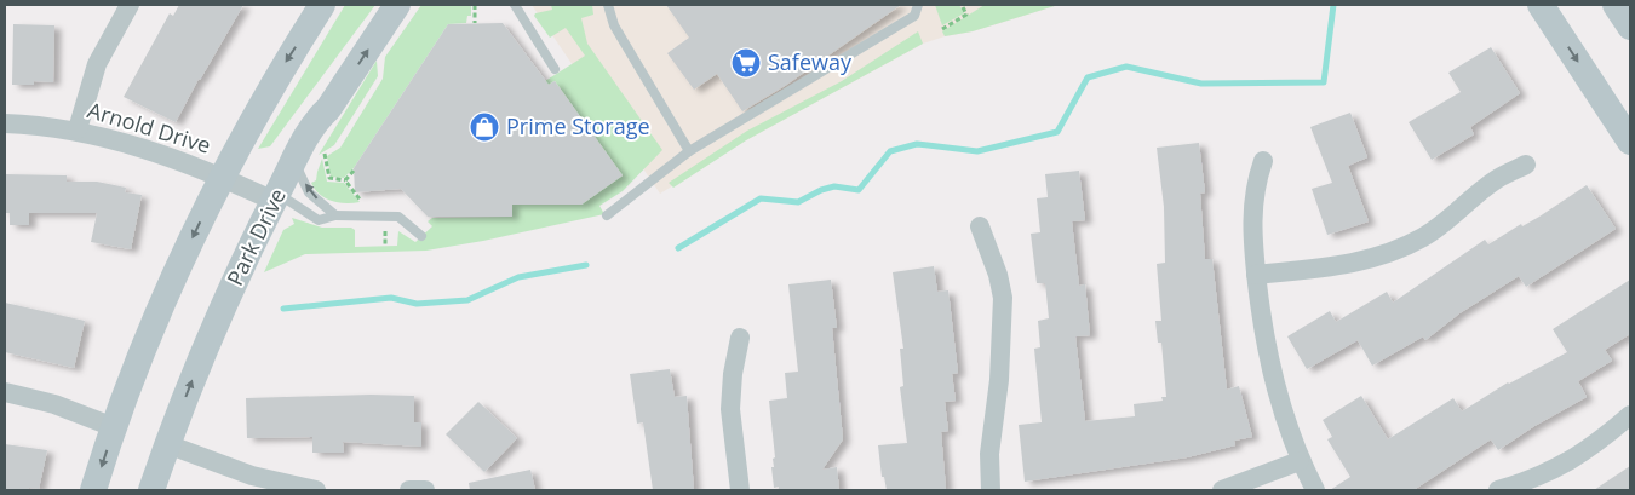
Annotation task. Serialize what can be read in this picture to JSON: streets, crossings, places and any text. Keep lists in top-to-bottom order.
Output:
{
  "streets": {
    "main road": ["Park Drive"],
    "street": ["Arnold Drive"]
  },
  "crossings": [
    ["Arnold Drive", "Park Drive"]
  ],
  "places": {
    "supermarket": ["Safeway"],
    "shop": ["Prime Storage"]
  }
}
